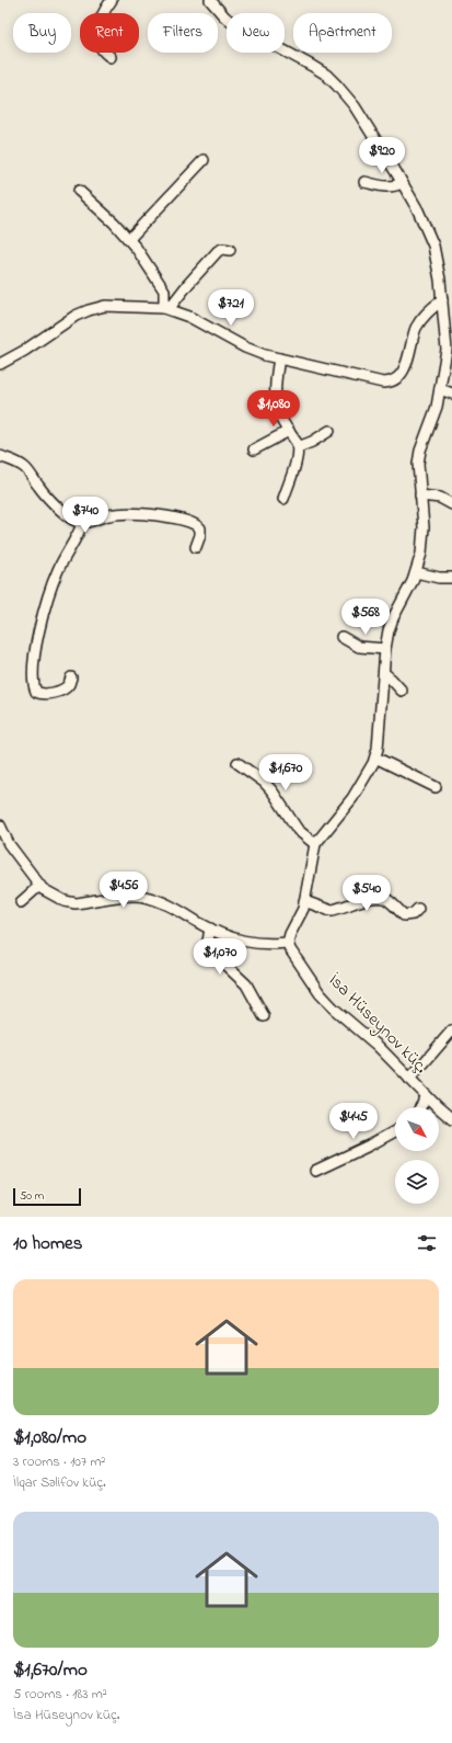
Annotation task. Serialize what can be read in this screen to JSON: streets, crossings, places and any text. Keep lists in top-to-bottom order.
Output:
{
  "streets": {
    "street": ["İsa Hüseynov küç."]
  },
  "scale_bar": "50 m",
  "north": "bottom right",
  "page": {
    "chip": [
      "Buy",
      "Rent",
      "Filters",
      "New",
      "Apartment"
    ],
    "price": [
      "$920",
      "$721",
      "$1,080",
      "$740",
      "$568",
      "$1,670",
      "$456",
      "$540",
      "$1,070",
      "$445"
    ],
    "scale": "50 m",
    "heading": "10 homes",
    "list": [
      {
        "name": "$1,080/mo",
        "note": "3 rooms · 107 m² · İlqar Səlifov küç."
      },
      {
        "name": "$1,670/mo",
        "note": "5 rooms · 183 m² · İsa Hüseynov küç."
      }
    ]
  }
}
